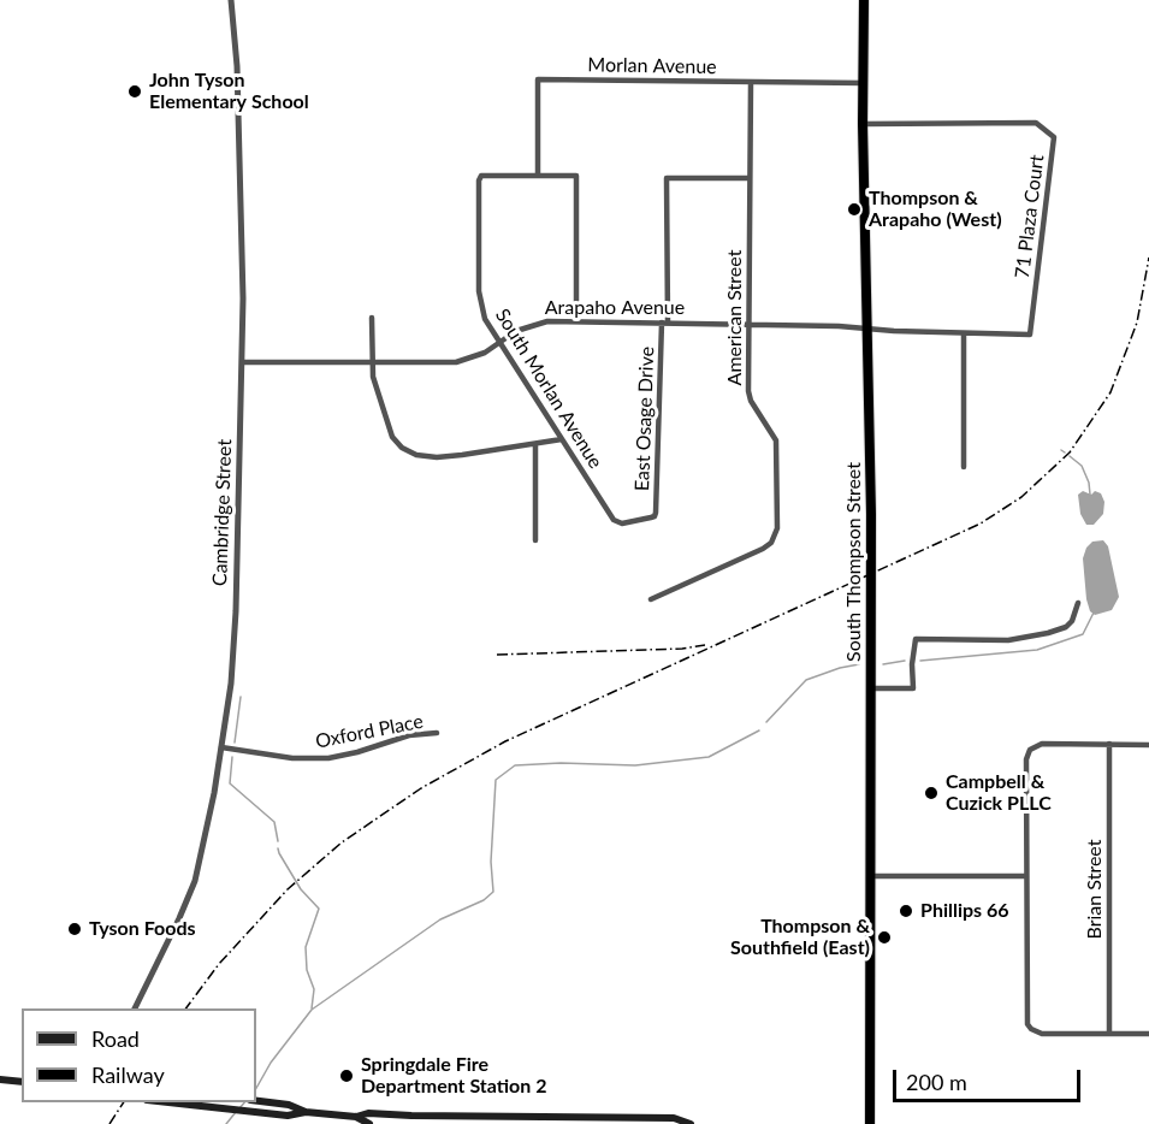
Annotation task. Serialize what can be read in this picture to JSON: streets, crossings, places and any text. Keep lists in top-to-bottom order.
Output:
{
  "streets": {
    "highway": ["South Thompson Street"],
    "street": [
      "Morlan Avenue",
      "71 Plaza Court",
      "Arapaho Avenue",
      "American Street",
      "South Morlan Avenue",
      "East Osage Drive",
      "Cambridge Street",
      "Oxford Place",
      "Brian Street"
    ]
  },
  "crossings": [
    ["Morlan Avenue", "American Street"],
    ["Morlan Avenue", "South Morlan Avenue"],
    ["Morlan Avenue", "South Thompson Street"],
    ["71 Plaza Court", "Arapaho Avenue"],
    ["71 Plaza Court", "South Thompson Street"],
    ["Arapaho Avenue", "American Street"],
    ["Arapaho Avenue", "South Morlan Avenue"],
    ["Arapaho Avenue", "East Osage Drive"],
    ["Arapaho Avenue", "Cambridge Street"],
    ["Arapaho Avenue", "South Thompson Street"],
    ["American Street", "East Osage Drive"],
    ["South Morlan Avenue", "East Osage Drive"],
    ["Cambridge Street", "Oxford Place"]
  ],
  "places": [
    "John Tyson Elementary School",
    "Thompson & Arapaho (West)",
    "Campbell & Cuzick PLLC",
    "Phillips 66",
    "Tyson Foods",
    "Thompson & Southfield (East)",
    "Springdale Fire Department Station 2"
  ],
  "legend": ["Road", "Railway"],
  "scale_bar": "200 m"
}
